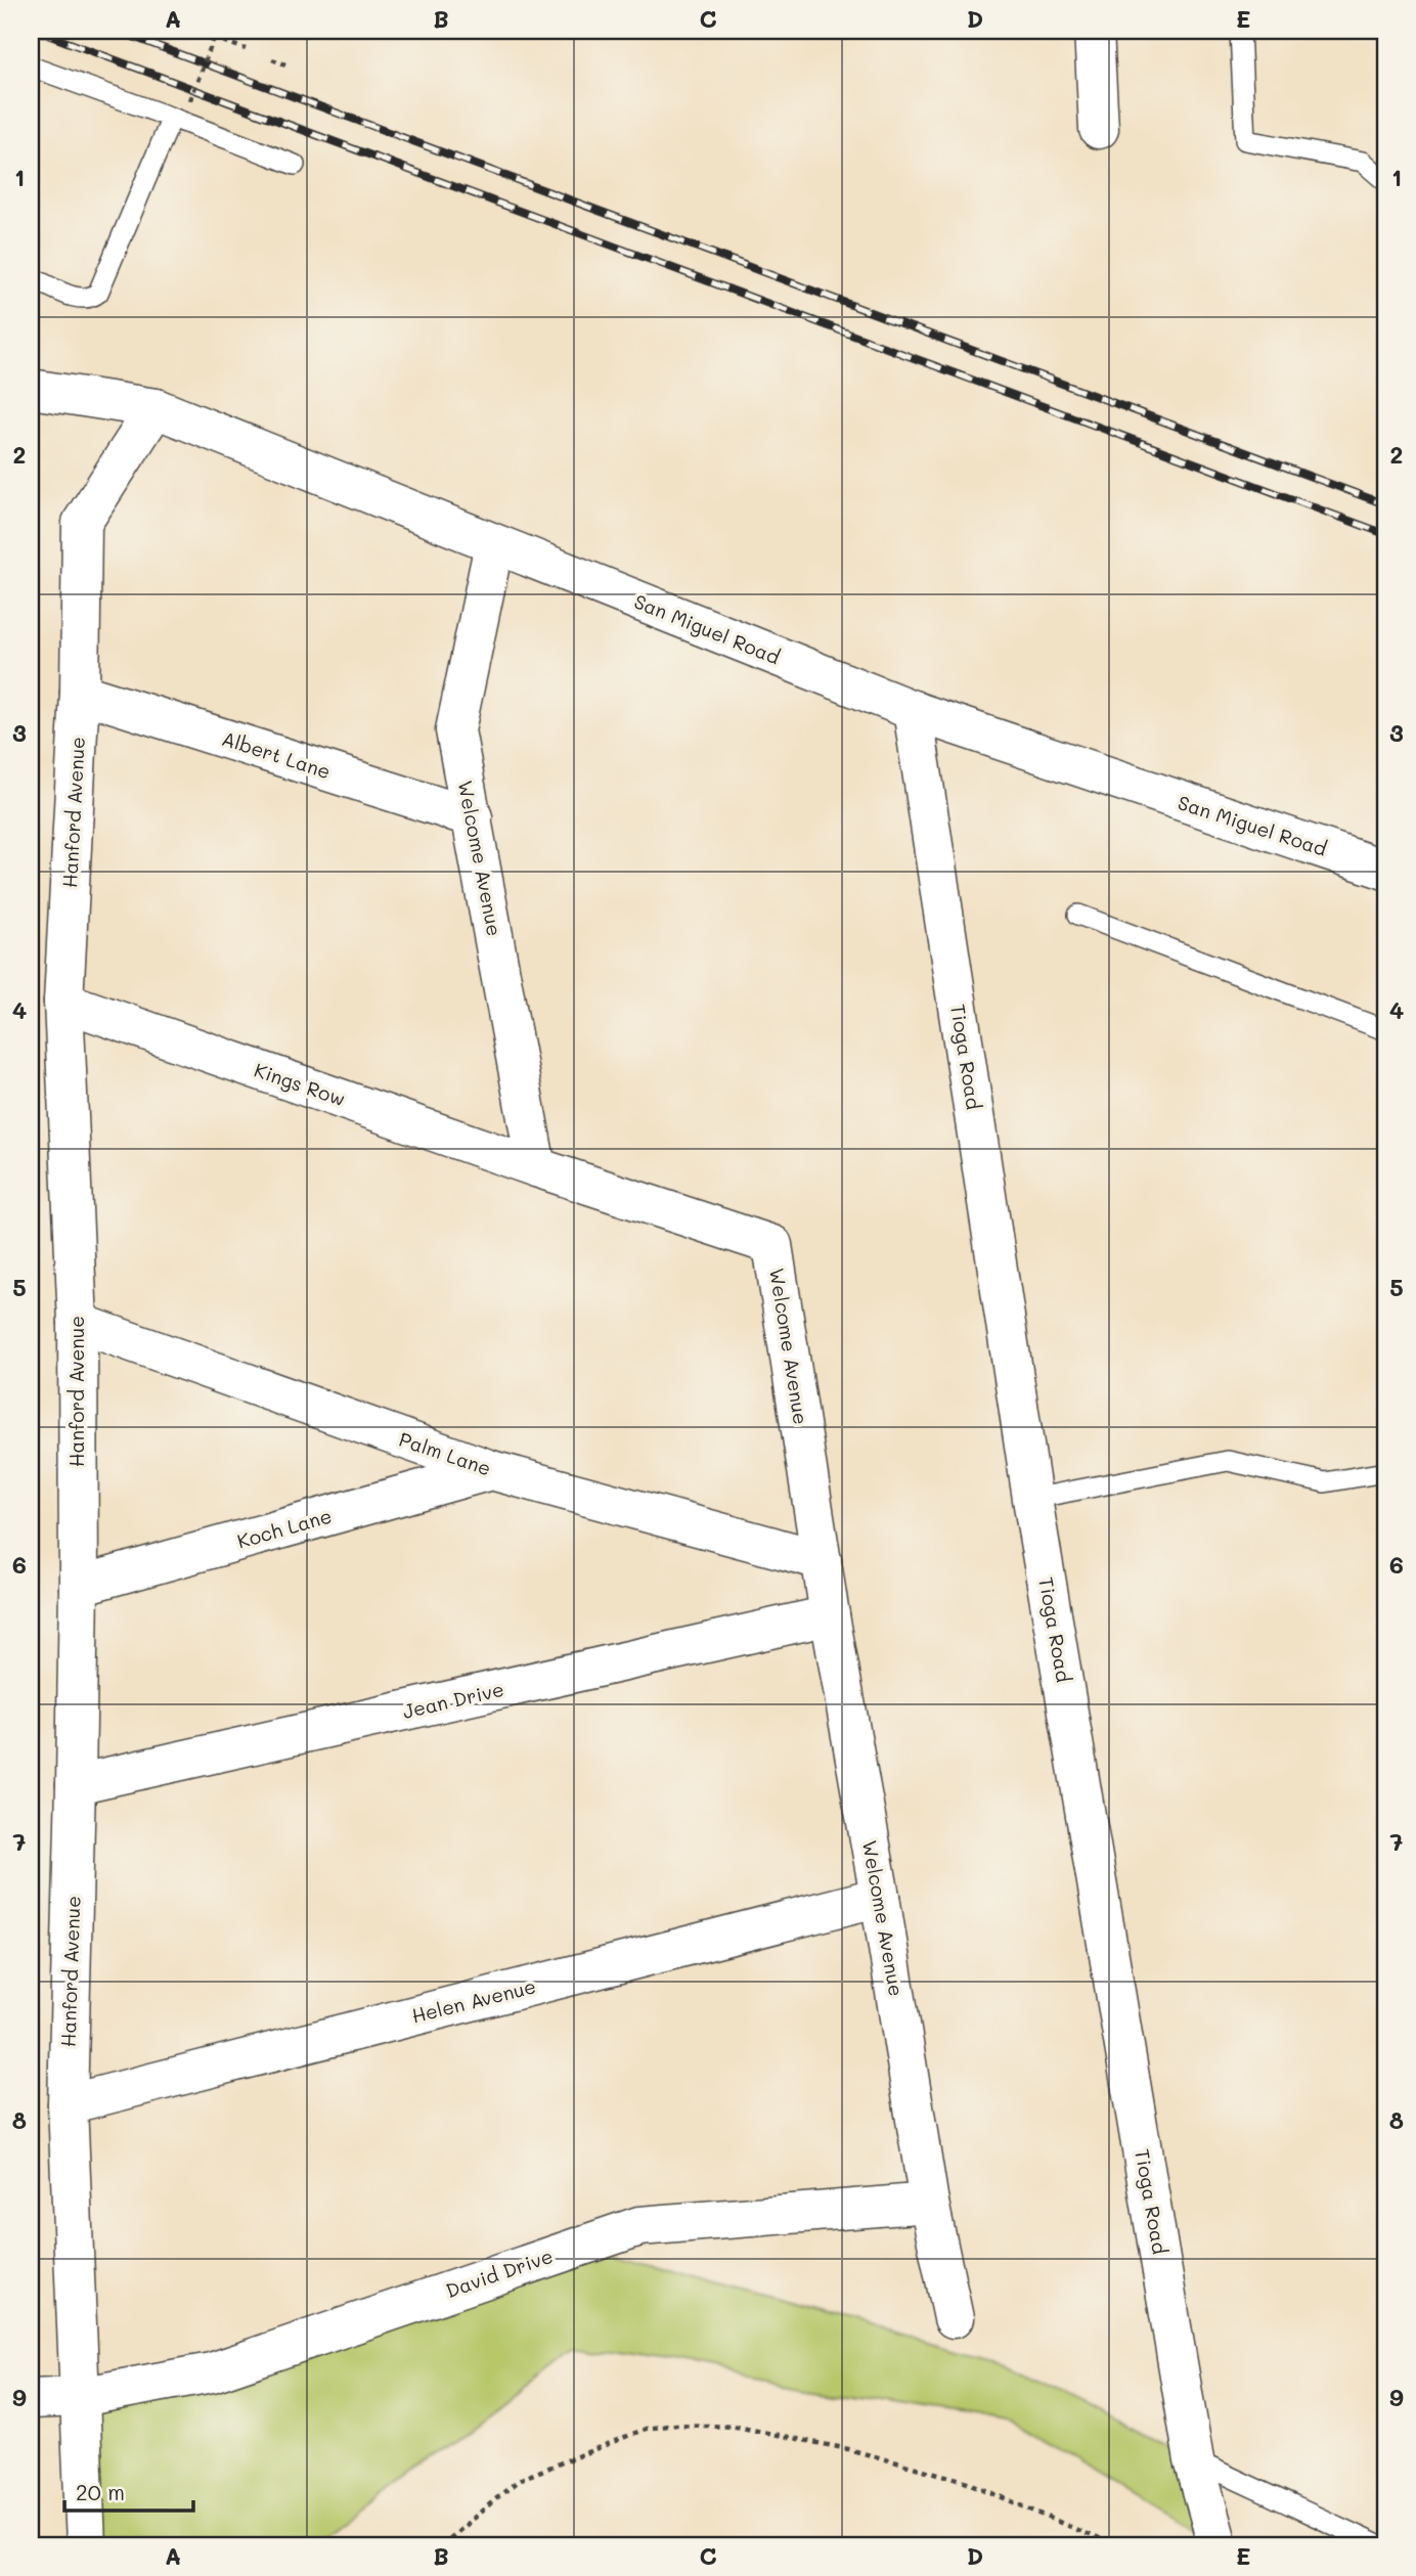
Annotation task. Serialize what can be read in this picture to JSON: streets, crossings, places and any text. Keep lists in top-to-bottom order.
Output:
{
  "streets": {
    "street": [
      "San Miguel Road",
      "Albert Lane",
      "Hanford Avenue",
      "Welcome Avenue",
      "Tioga Road",
      "Kings Row",
      "Palm Lane",
      "Koch Lane",
      "Jean Drive",
      "Helen Avenue",
      "David Drive"
    ]
  },
  "crossings": [
    ["San Miguel Road", "Hanford Avenue"],
    ["San Miguel Road", "Welcome Avenue"],
    ["San Miguel Road", "Tioga Road"],
    ["Albert Lane", "Hanford Avenue"],
    ["Albert Lane", "Welcome Avenue"],
    ["Hanford Avenue", "Kings Row"],
    ["Hanford Avenue", "Palm Lane"],
    ["Hanford Avenue", "Koch Lane"],
    ["Hanford Avenue", "Jean Drive"],
    ["Hanford Avenue", "Helen Avenue"],
    ["Hanford Avenue", "David Drive"],
    ["Welcome Avenue", "Kings Row"],
    ["Welcome Avenue", "Palm Lane"],
    ["Welcome Avenue", "Jean Drive"],
    ["Welcome Avenue", "Helen Avenue"],
    ["Welcome Avenue", "David Drive"],
    ["Palm Lane", "Koch Lane"]
  ],
  "scale_bar": "20 m",
  "grid": {
    "columns": [
      "A",
      "B",
      "C",
      "D",
      "E"
    ],
    "rows": [
      "1",
      "2",
      "3",
      "4",
      "5",
      "6",
      "7",
      "8",
      "9"
    ]
  }
}
